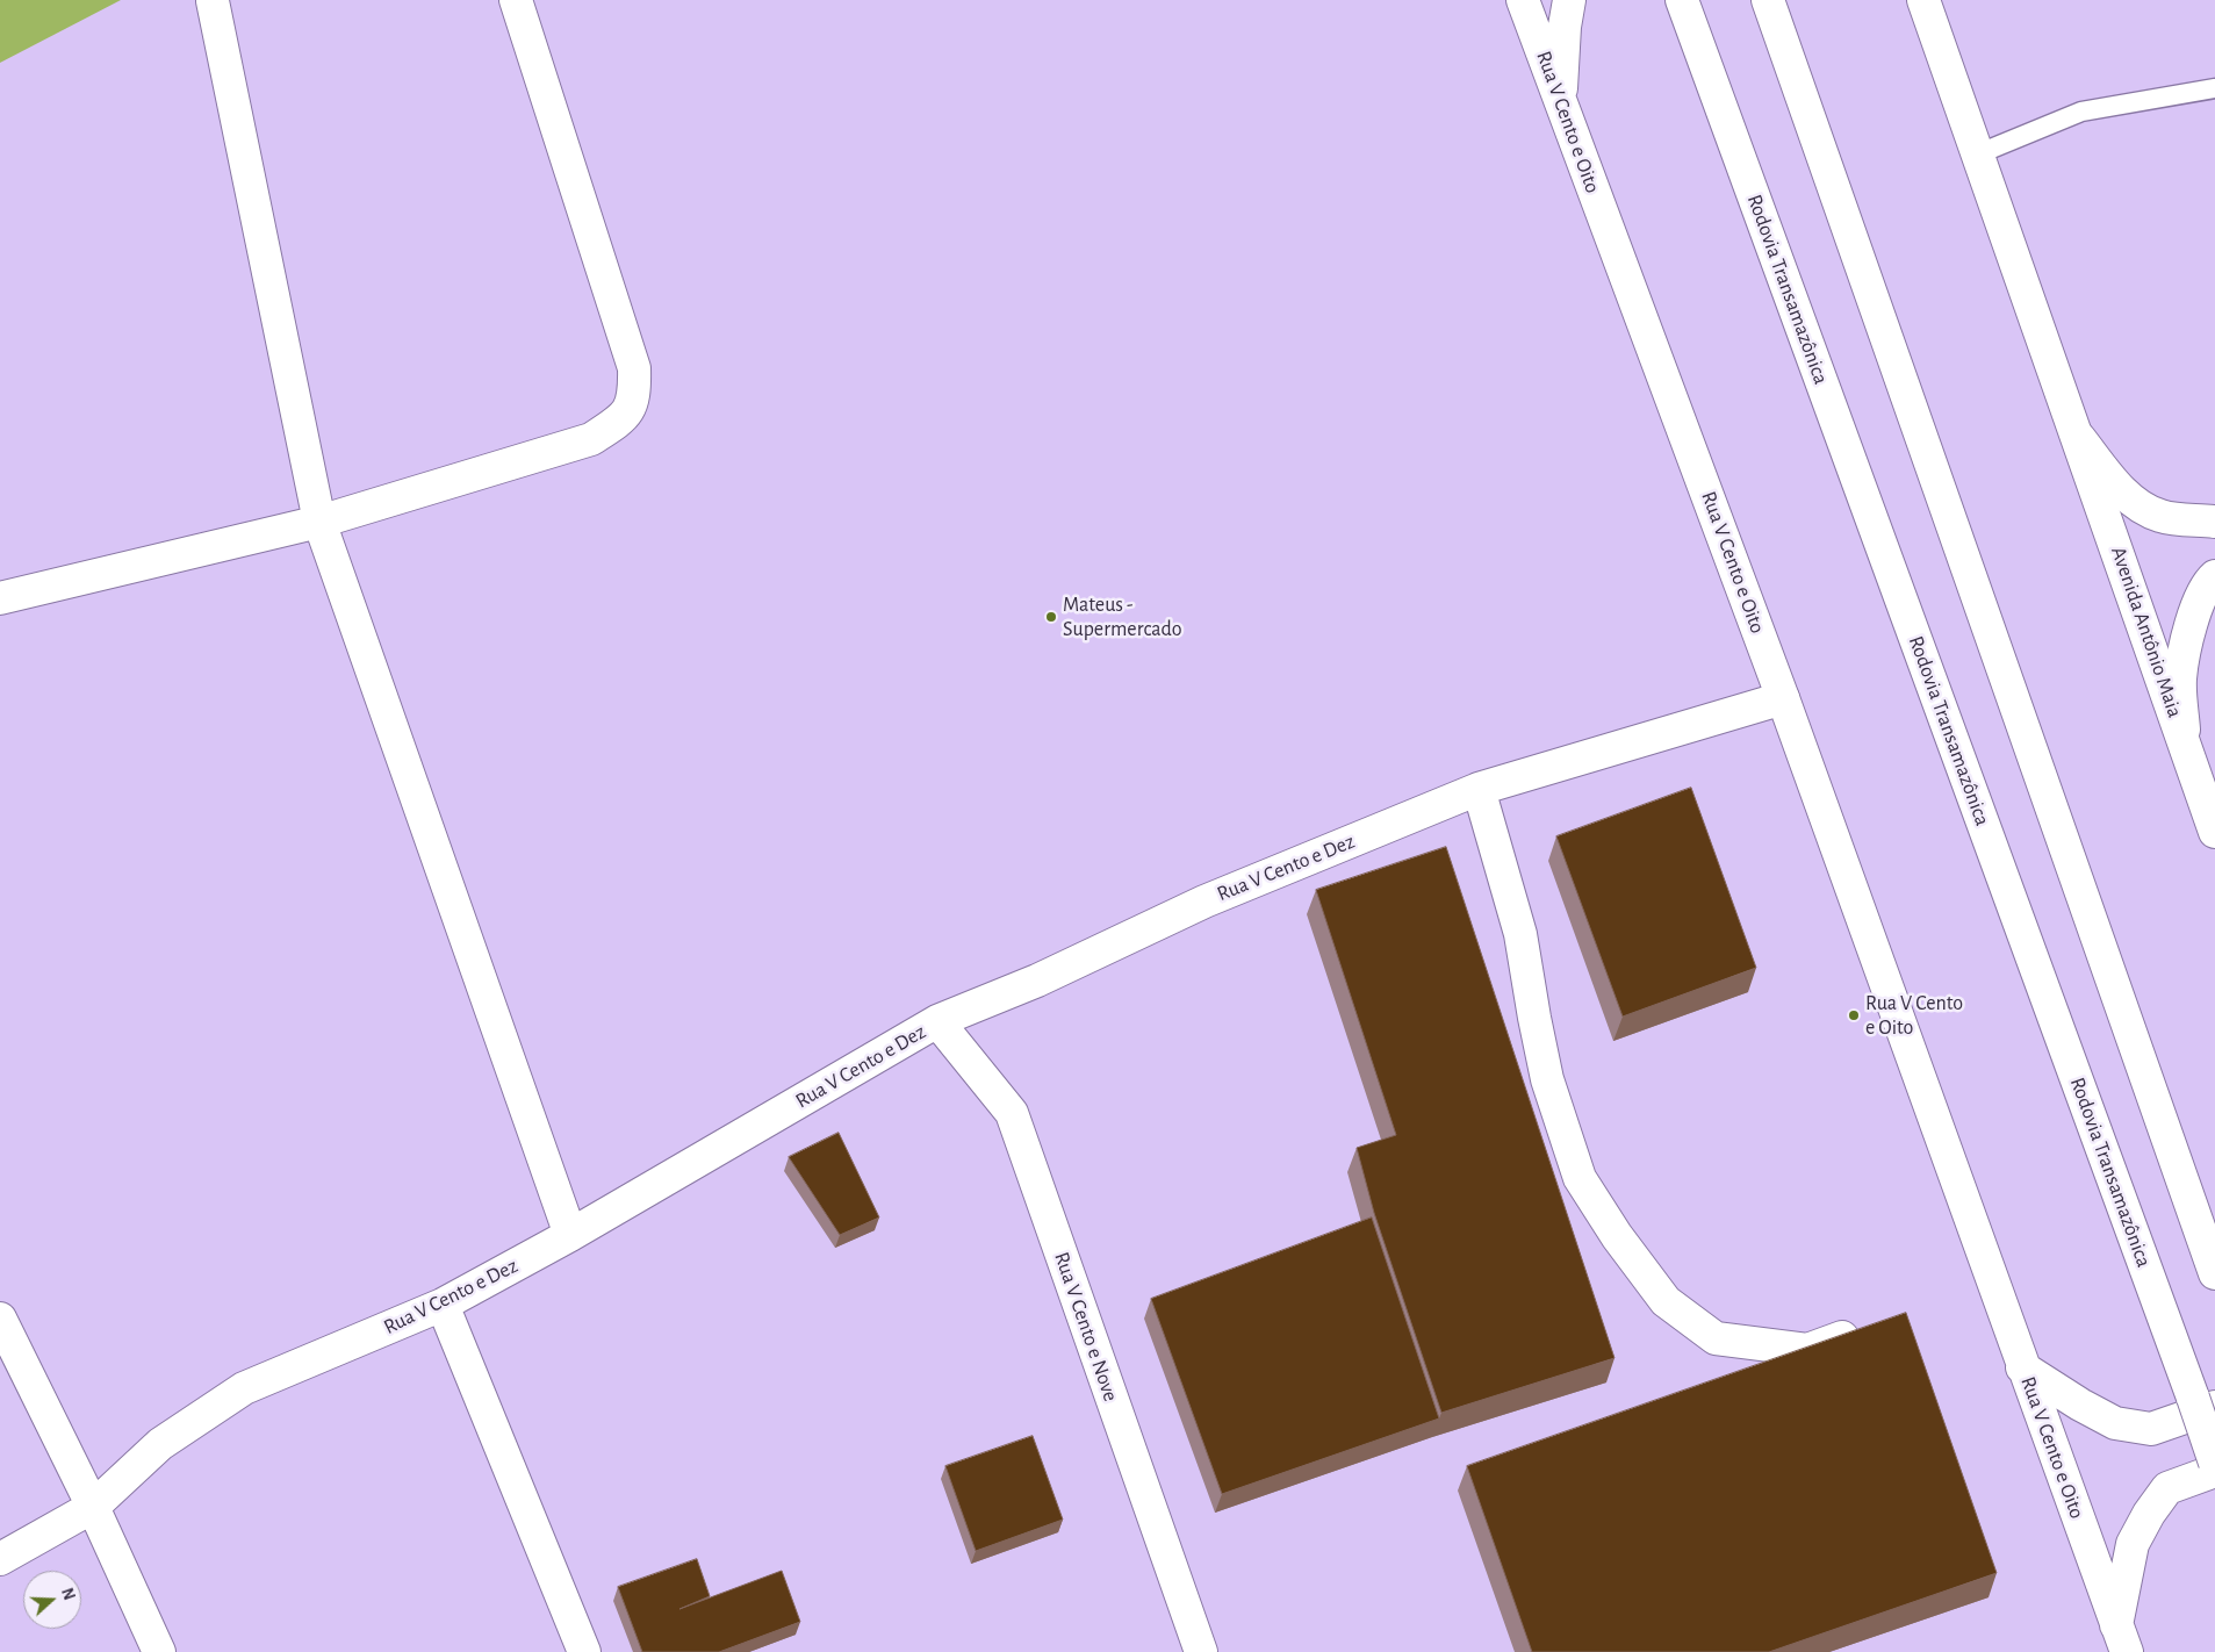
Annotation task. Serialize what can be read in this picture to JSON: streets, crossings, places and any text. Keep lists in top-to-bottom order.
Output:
{
  "streets": {
    "main road": [
      "Rua V Cento e Oito",
      "Rodovia Transamazônica",
      "Avenida Antônio Maia",
      "Rua V Cento e Dez",
      "Rua V Cento e Nove"
    ]
  },
  "crossings": [
    ["Rua V Cento e Oito", "Rua V Cento e Dez"],
    ["Rua V Cento e Dez", "Rua V Cento e Nove"]
  ],
  "places": ["Mateus - Supermercado", "Rua V Cento e Oito"],
  "north": "right"
}
